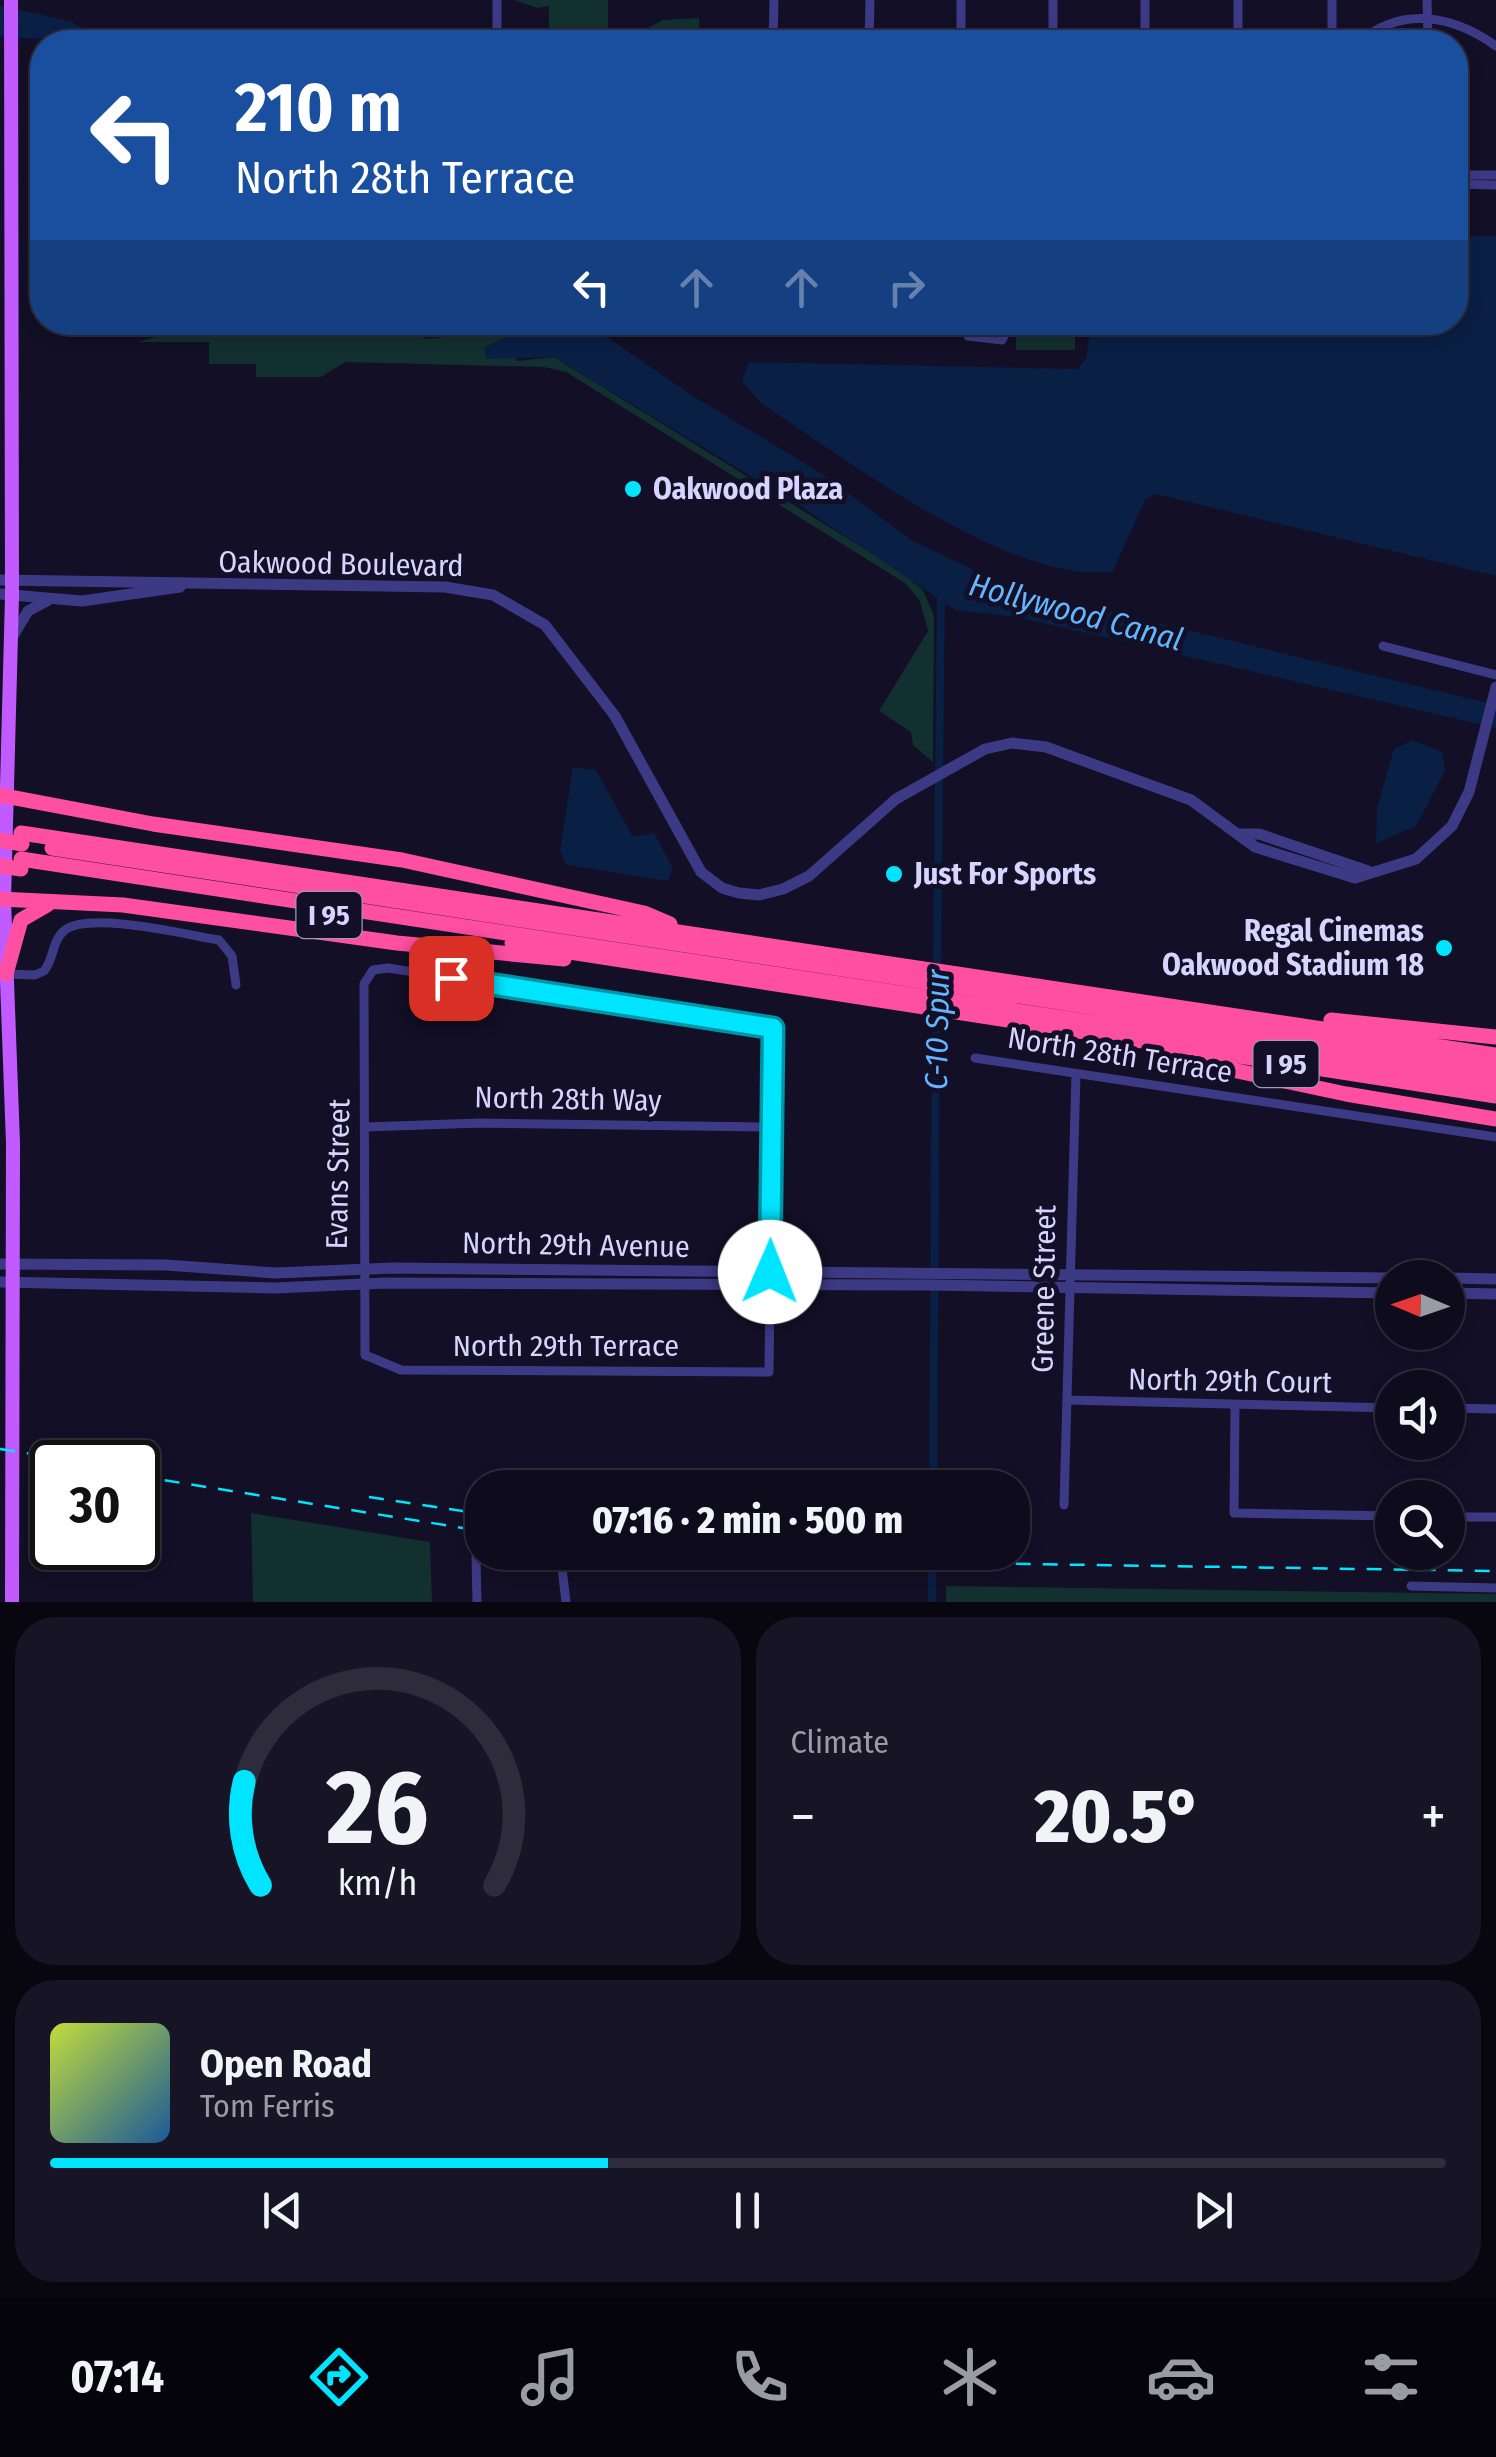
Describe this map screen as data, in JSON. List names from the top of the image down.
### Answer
{
  "streets": {
    "highway": ["I 95"],
    "street": [
      "Oakwood Boulevard",
      "North 28th Terrace",
      "North 28th Way",
      "Evans Street",
      "North 29th Avenue",
      "Greene Street",
      "North 29th Terrace",
      "North 29th Court"
    ]
  },
  "crossings": [
    ["North 28th Terrace", "Greene Street"],
    ["North 28th Way", "Evans Street"],
    ["Evans Street", "North 29th Avenue"],
    ["Evans Street", "North 29th Terrace"],
    ["North 29th Avenue", "Greene Street"],
    ["North 29th Avenue", "North 29th Terrace"],
    ["Greene Street", "North 29th Court"]
  ],
  "water": ["Hollywood Canal", "C-10 Spur"],
  "places": ["Oakwood Plaza", "Just For Sports", "Regal Cinemas Oakwood Stadium 18"],
  "north": "left",
  "page": {
    "turn": ["210 m", "North 28th Terrace"],
    "limit": "30",
    "trip": "07:16 · 2 min · 500 m",
    "tile": "Climate",
    "heat": ["−", "20.5°", "+"],
    "song": ["Open Road", "Tom Ferris"],
    "tabs": "07:14",
    "gauge": ["26", "km/h"]
  }
}
